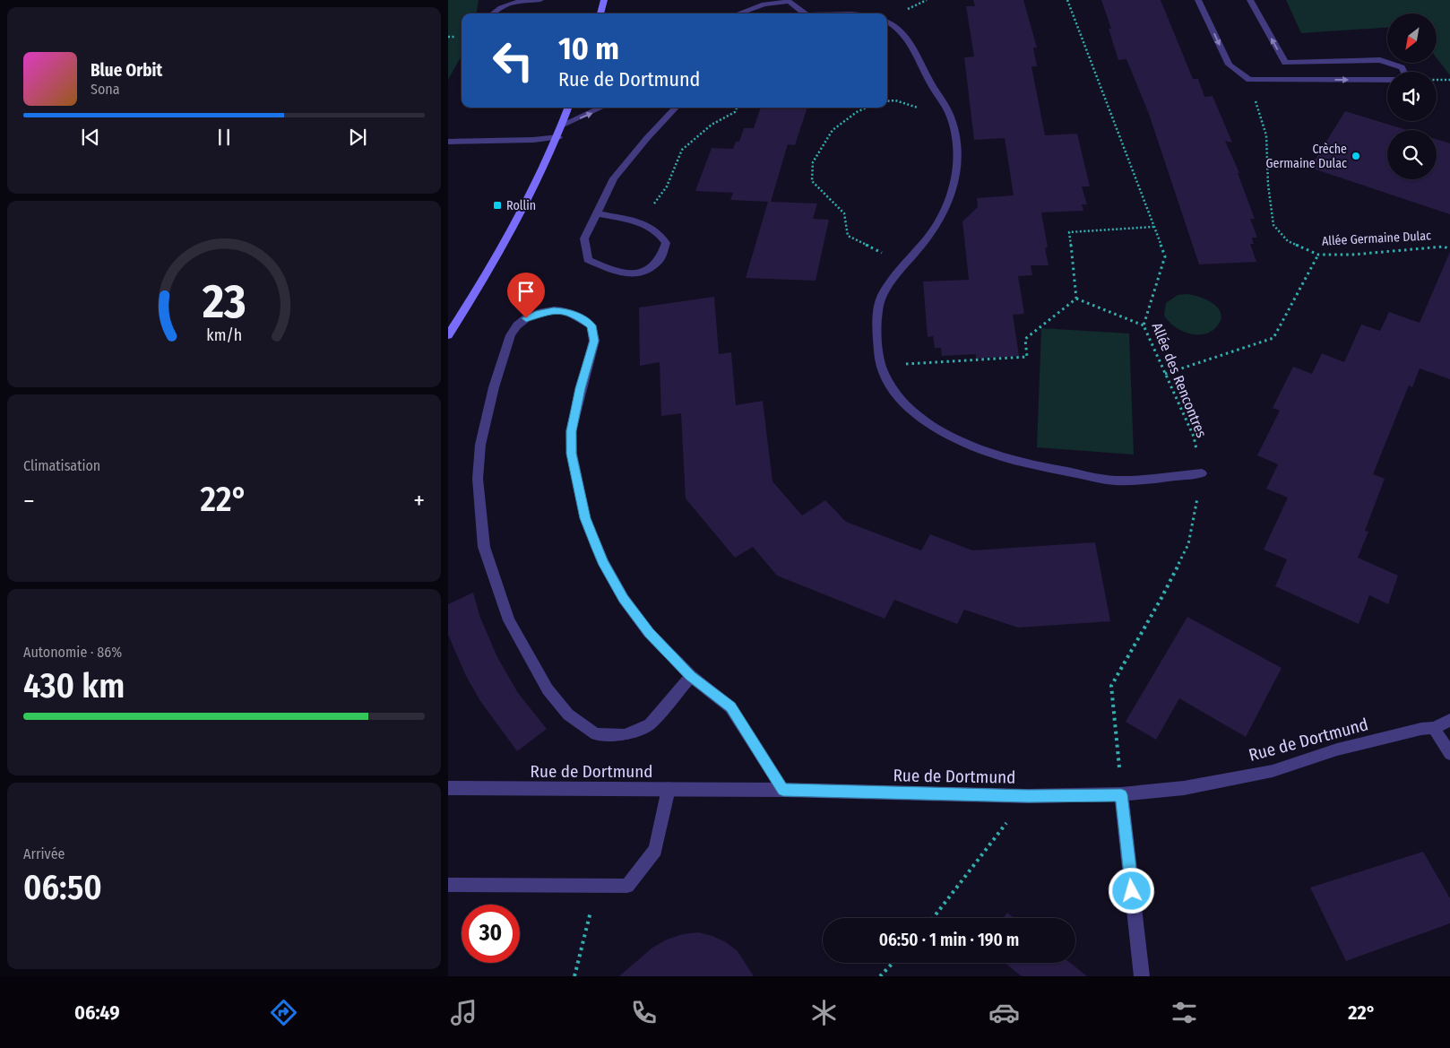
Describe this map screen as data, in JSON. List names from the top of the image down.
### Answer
{
  "streets": {
    "street": ["Rue de Dortmund"],
    "path": ["Allée Germaine Dulac", "Allée des Rencontres"]
  },
  "crossings": [
    ["Allée des Rencontres", "Rue de Dortmund"]
  ],
  "places": {
    "other": ["Crèche Germaine Dulac"],
    "transit": ["Rollin"]
  },
  "north": "bottom left",
  "page": {
    "turn": ["10 m", "Rue de Dortmund"],
    "song": ["Blue Orbit", "Sona"],
    "tile": [
      "Climatisation",
      ["Autonomie · 86%", "430 km"],
      ["Arrivée", "06:50"]
    ],
    "heat": ["−", "22°", "+"],
    "limit": "30",
    "trip": "06:50 · 1 min · 190 m",
    "tabs": ["06:49", "22°"],
    "gauge": ["23", "km/h"]
  }
}
